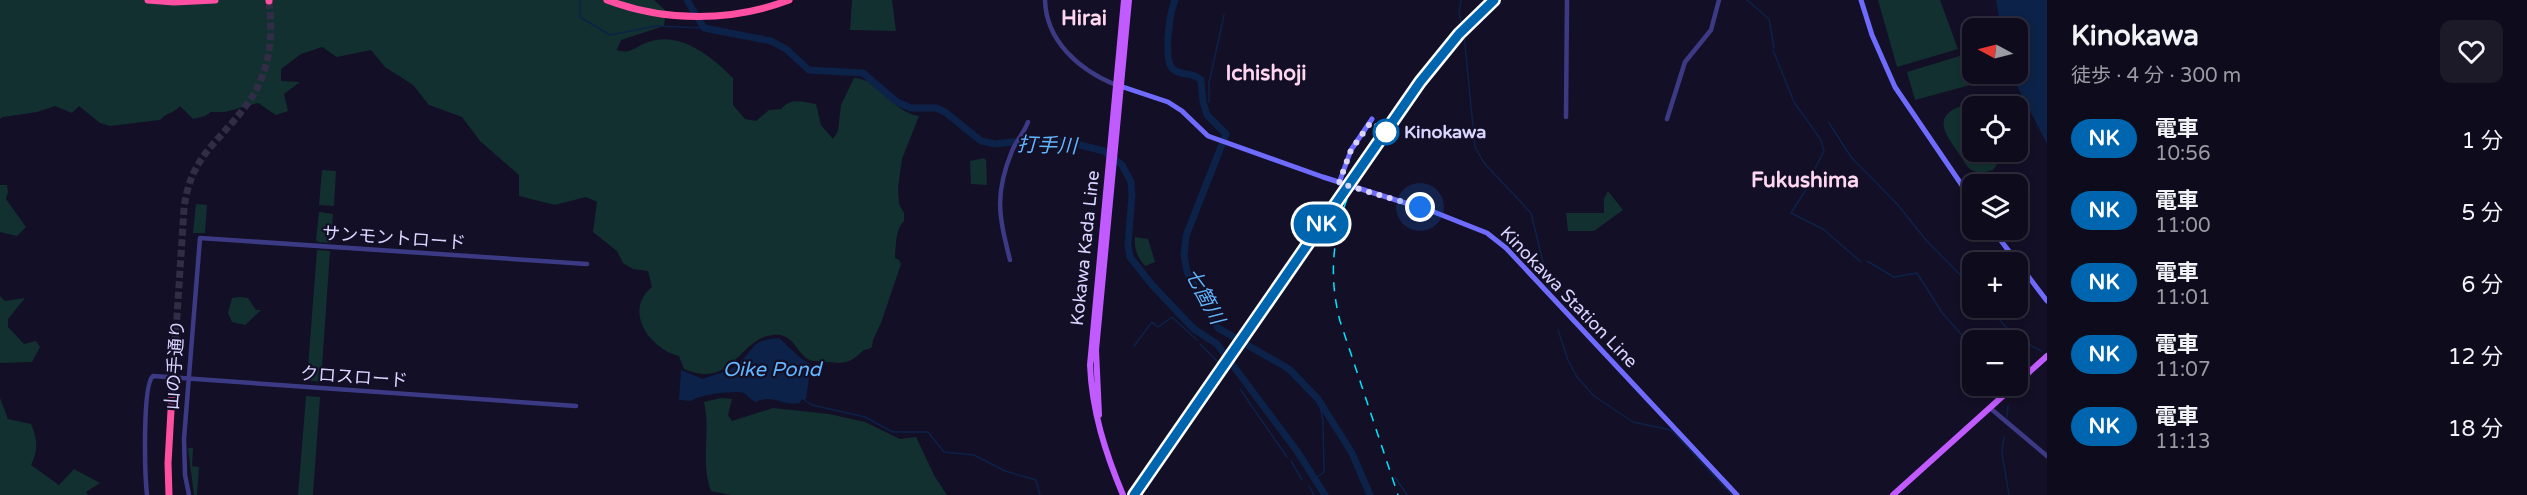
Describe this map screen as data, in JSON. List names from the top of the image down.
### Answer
{
  "streets": {
    "main road": ["Kokawa Kada Line", "Kinokawa Station Line"],
    "street": ["サンモントロード", "山の手通り", "クロスロード"]
  },
  "crossings": [
    ["サンモントロード", "山の手通り"],
    ["Kokawa Kada Line", "Kinokawa Station Line"],
    ["山の手通り", "クロスロード"]
  ],
  "districts": ["Hirai", "Ichishoji", "Fukushima"],
  "water": ["打手川", "七箇川", "Oike Pond"],
  "places": ["Kinokawa"],
  "north": "left",
  "page": {
    "on_map": "NK",
    "heading": ["Kinokawa", "徒歩 · 4 分 · 300 m"],
    "map_buttons": ["+", "−"],
    "list": [
      {
        "mark": "NK",
        "name": "電車",
        "note": "10:56",
        "value": "1 分"
      },
      {
        "mark": "NK",
        "name": "電車",
        "note": "11:00",
        "value": "5 分"
      },
      {
        "mark": "NK",
        "name": "電車",
        "note": "11:01",
        "value": "6 分"
      },
      {
        "mark": "NK",
        "name": "電車",
        "note": "11:07",
        "value": "12 分"
      },
      {
        "mark": "NK",
        "name": "電車",
        "note": "11:13",
        "value": "18 分"
      }
    ]
  }
}
